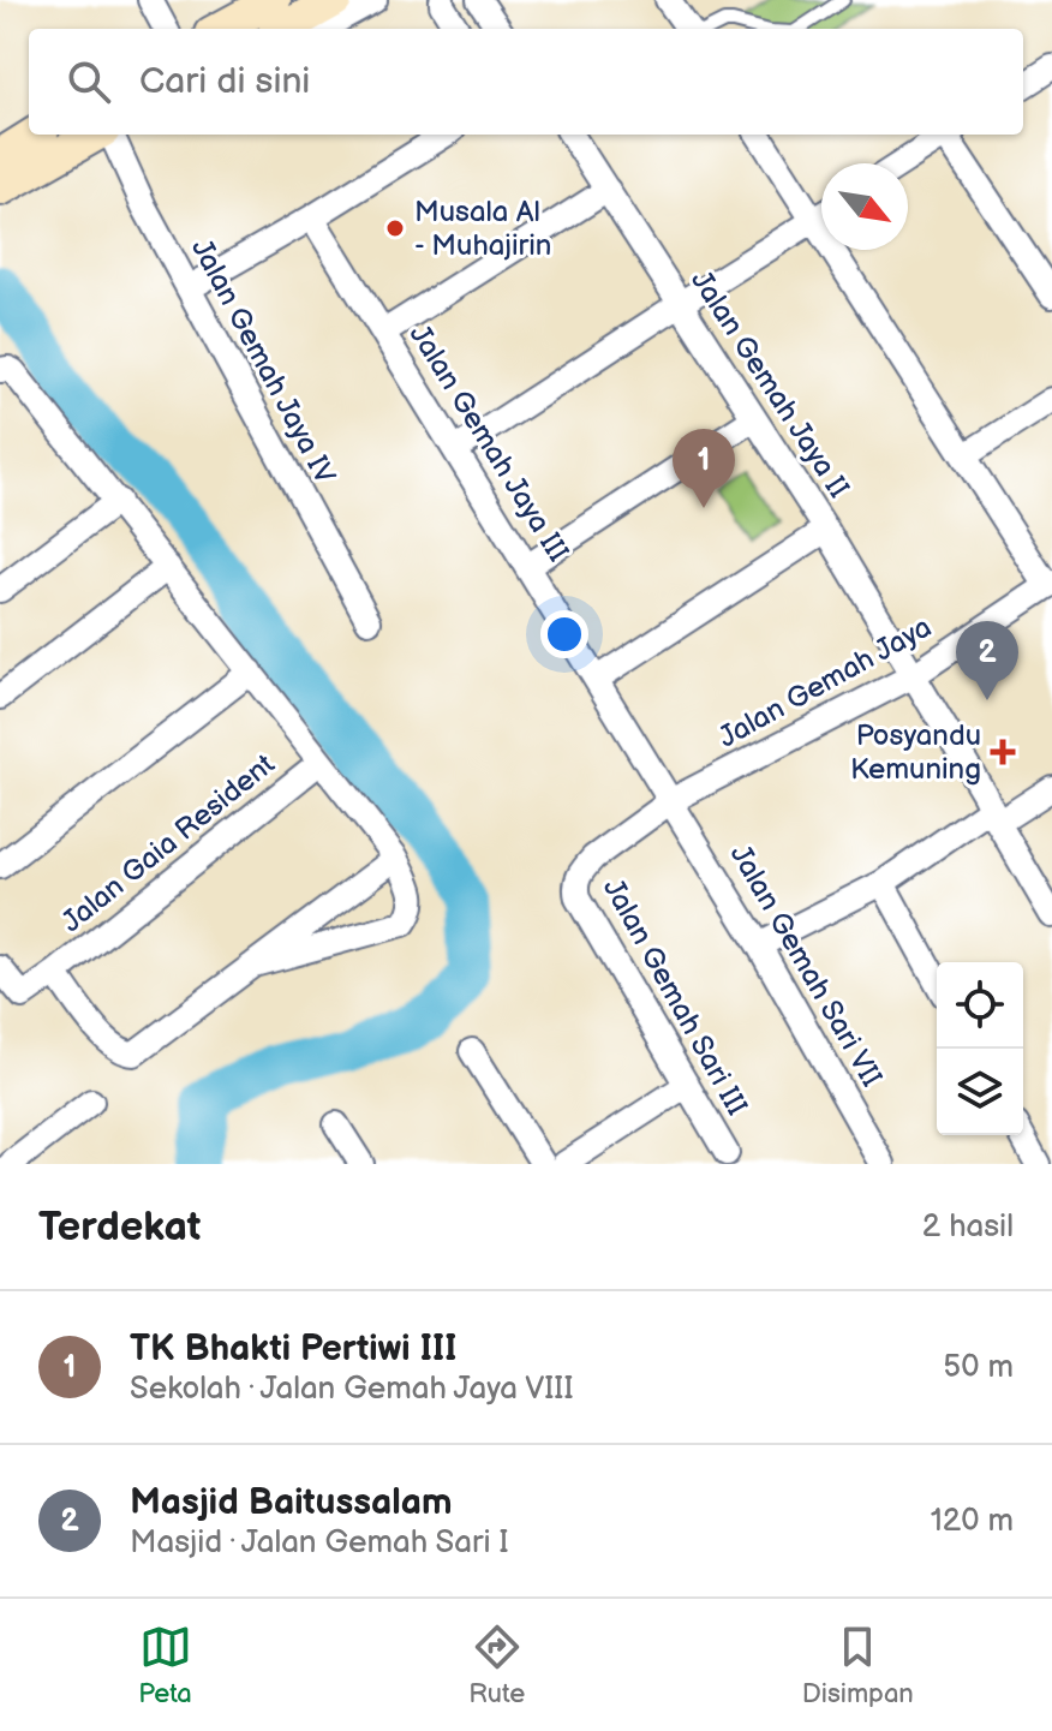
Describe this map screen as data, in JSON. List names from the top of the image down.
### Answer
{
  "streets": {
    "street": [
      "Jalan Gemah Jaya IV",
      "Jalan Gemah Jaya II",
      "Jalan Gemah Jaya III",
      "Jalan Gemah Jaya",
      "Jalan Gaia Resident",
      "Jalan Gemah Sari VII",
      "Jalan Gemah Sari III"
    ]
  },
  "crossings": [
    ["Jalan Gemah Jaya II", "Jalan Gemah Jaya"],
    ["Jalan Gemah Jaya III", "Jalan Gemah Jaya"],
    ["Jalan Gemah Jaya III", "Jalan Gemah Sari VII"],
    ["Jalan Gemah Jaya III", "Jalan Gemah Sari III"],
    ["Jalan Gemah Jaya", "Jalan Gemah Sari VII"],
    ["Jalan Gemah Jaya", "Jalan Gemah Sari III"],
    ["Jalan Gemah Sari VII", "Jalan Gemah Sari III"]
  ],
  "places": {
    "other": ["Musala Al - Muhajirin"],
    "health": ["Posyandu Kemuning"]
  },
  "north": "bottom right",
  "page": {
    "search": "Cari di sini",
    "pins": ["1", "2"],
    "heading": ["Terdekat", "2 hasil"],
    "list": [
      {
        "mark": "1",
        "name": "TK Bhakti Pertiwi III",
        "note": "Sekolah · Jalan Gemah Jaya VIII",
        "value": "50 m"
      },
      {
        "mark": "2",
        "name": "Masjid Baitussalam",
        "note": "Masjid · Jalan Gemah Sari I",
        "value": "120 m"
      }
    ],
    "nav": ["Peta", "Rute", "Disimpan"]
  }
}
